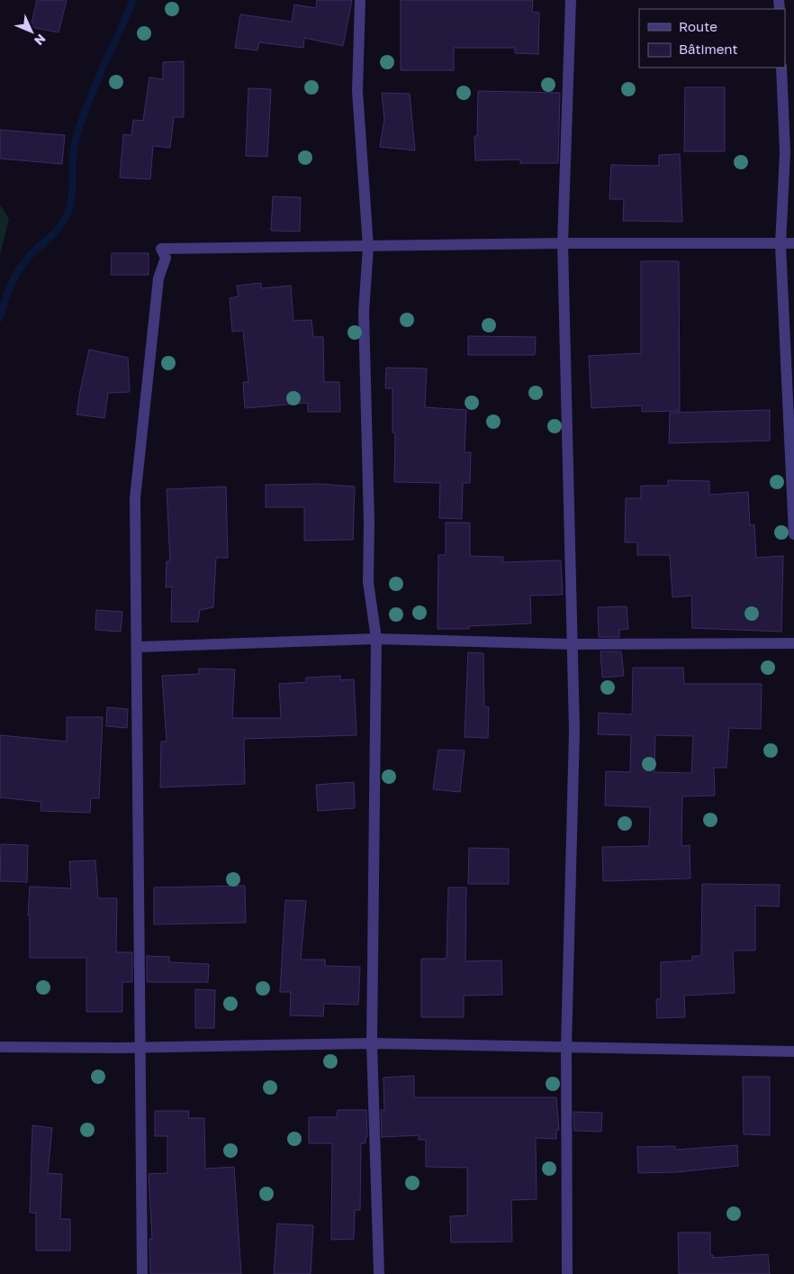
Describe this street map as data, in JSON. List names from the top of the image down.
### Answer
{
  "legend": ["Route", "Bâtiment"],
  "north": "bottom right"
}
